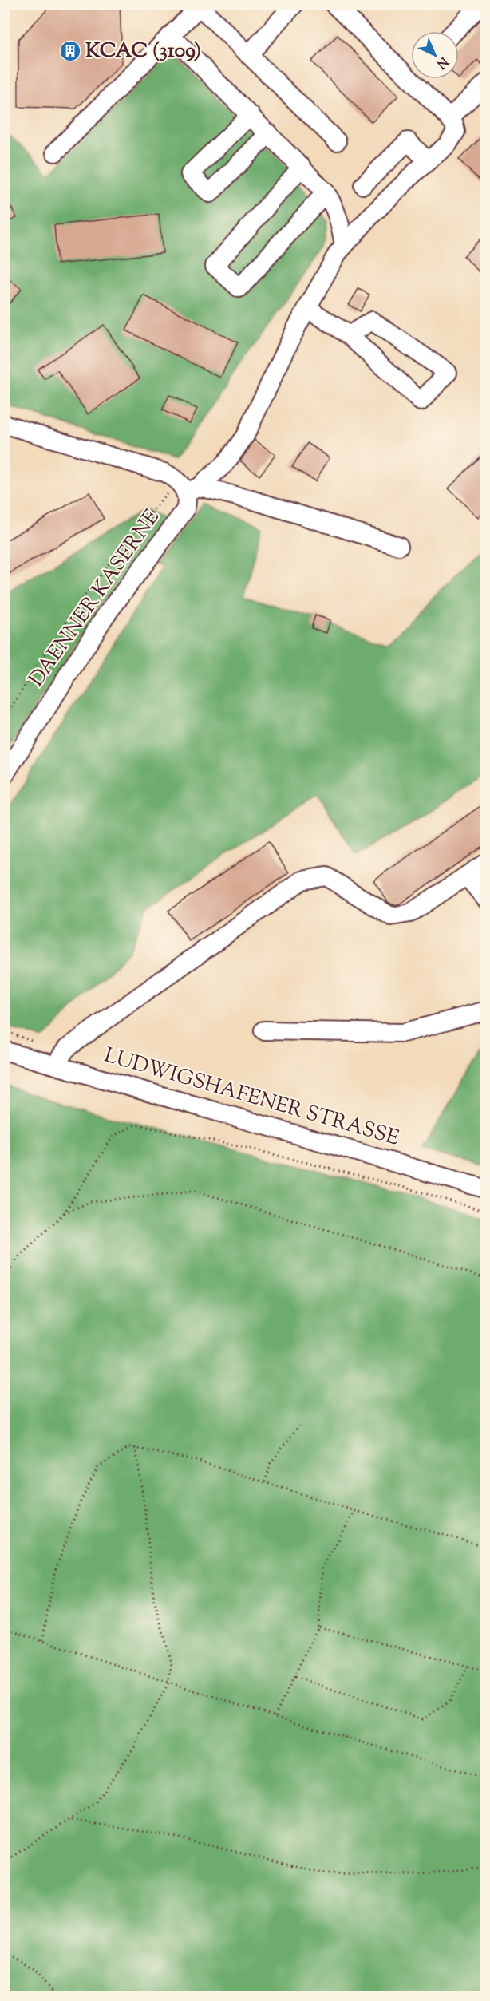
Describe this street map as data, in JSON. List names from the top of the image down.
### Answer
{
  "streets": {
    "street": ["DAENNER KASERNE", "LUDWIGSHAFENER STRASSE"]
  },
  "places": {
    "building": ["KCAC (3109)"]
  },
  "north": "bottom right"
}
